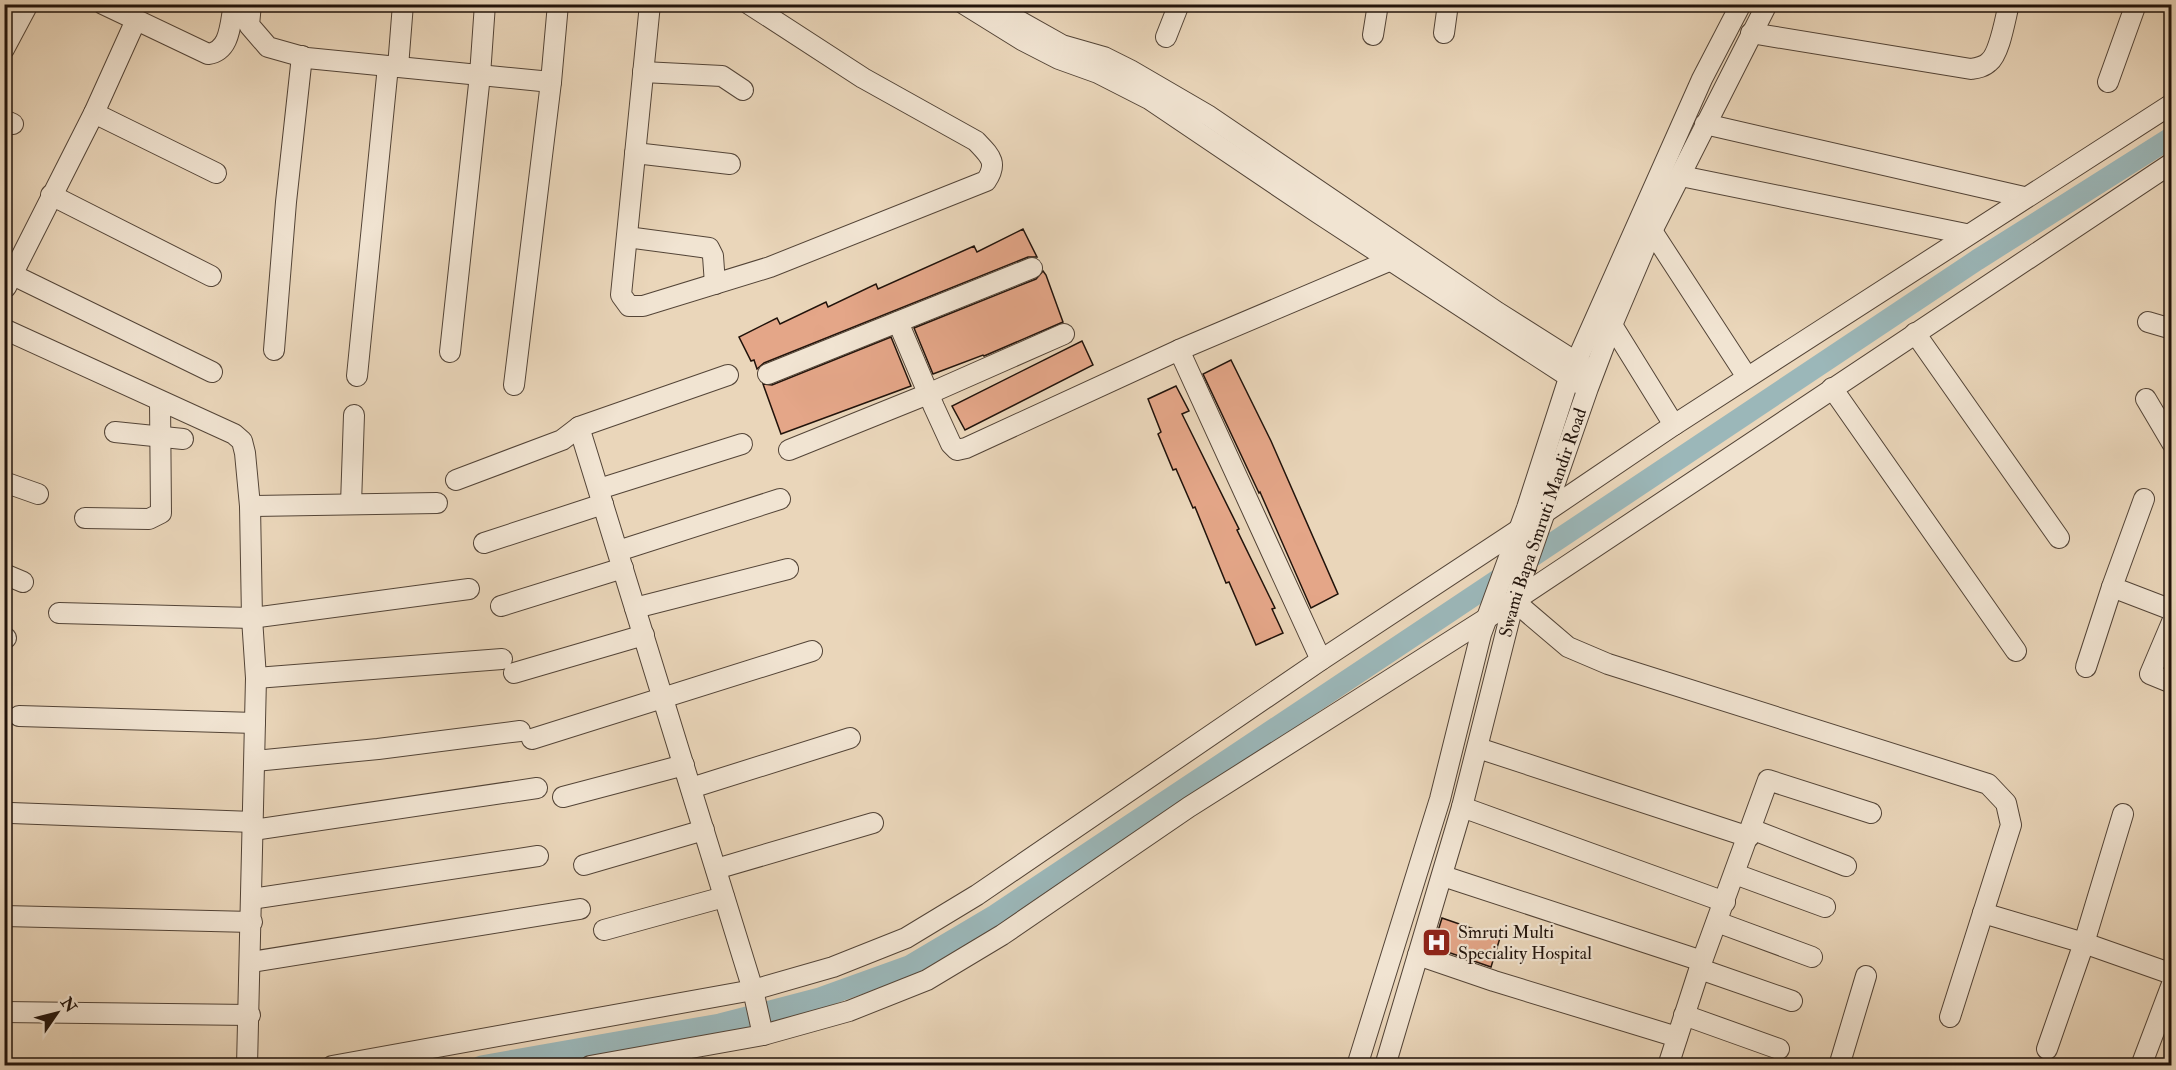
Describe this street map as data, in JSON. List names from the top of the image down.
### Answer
{
  "streets": {
    "street": ["Swami Bapa Smruti Mandir Road"]
  },
  "places": {
    "hospital": ["Smruti Multi Speciality Hospital"]
  },
  "north": "top right"
}
